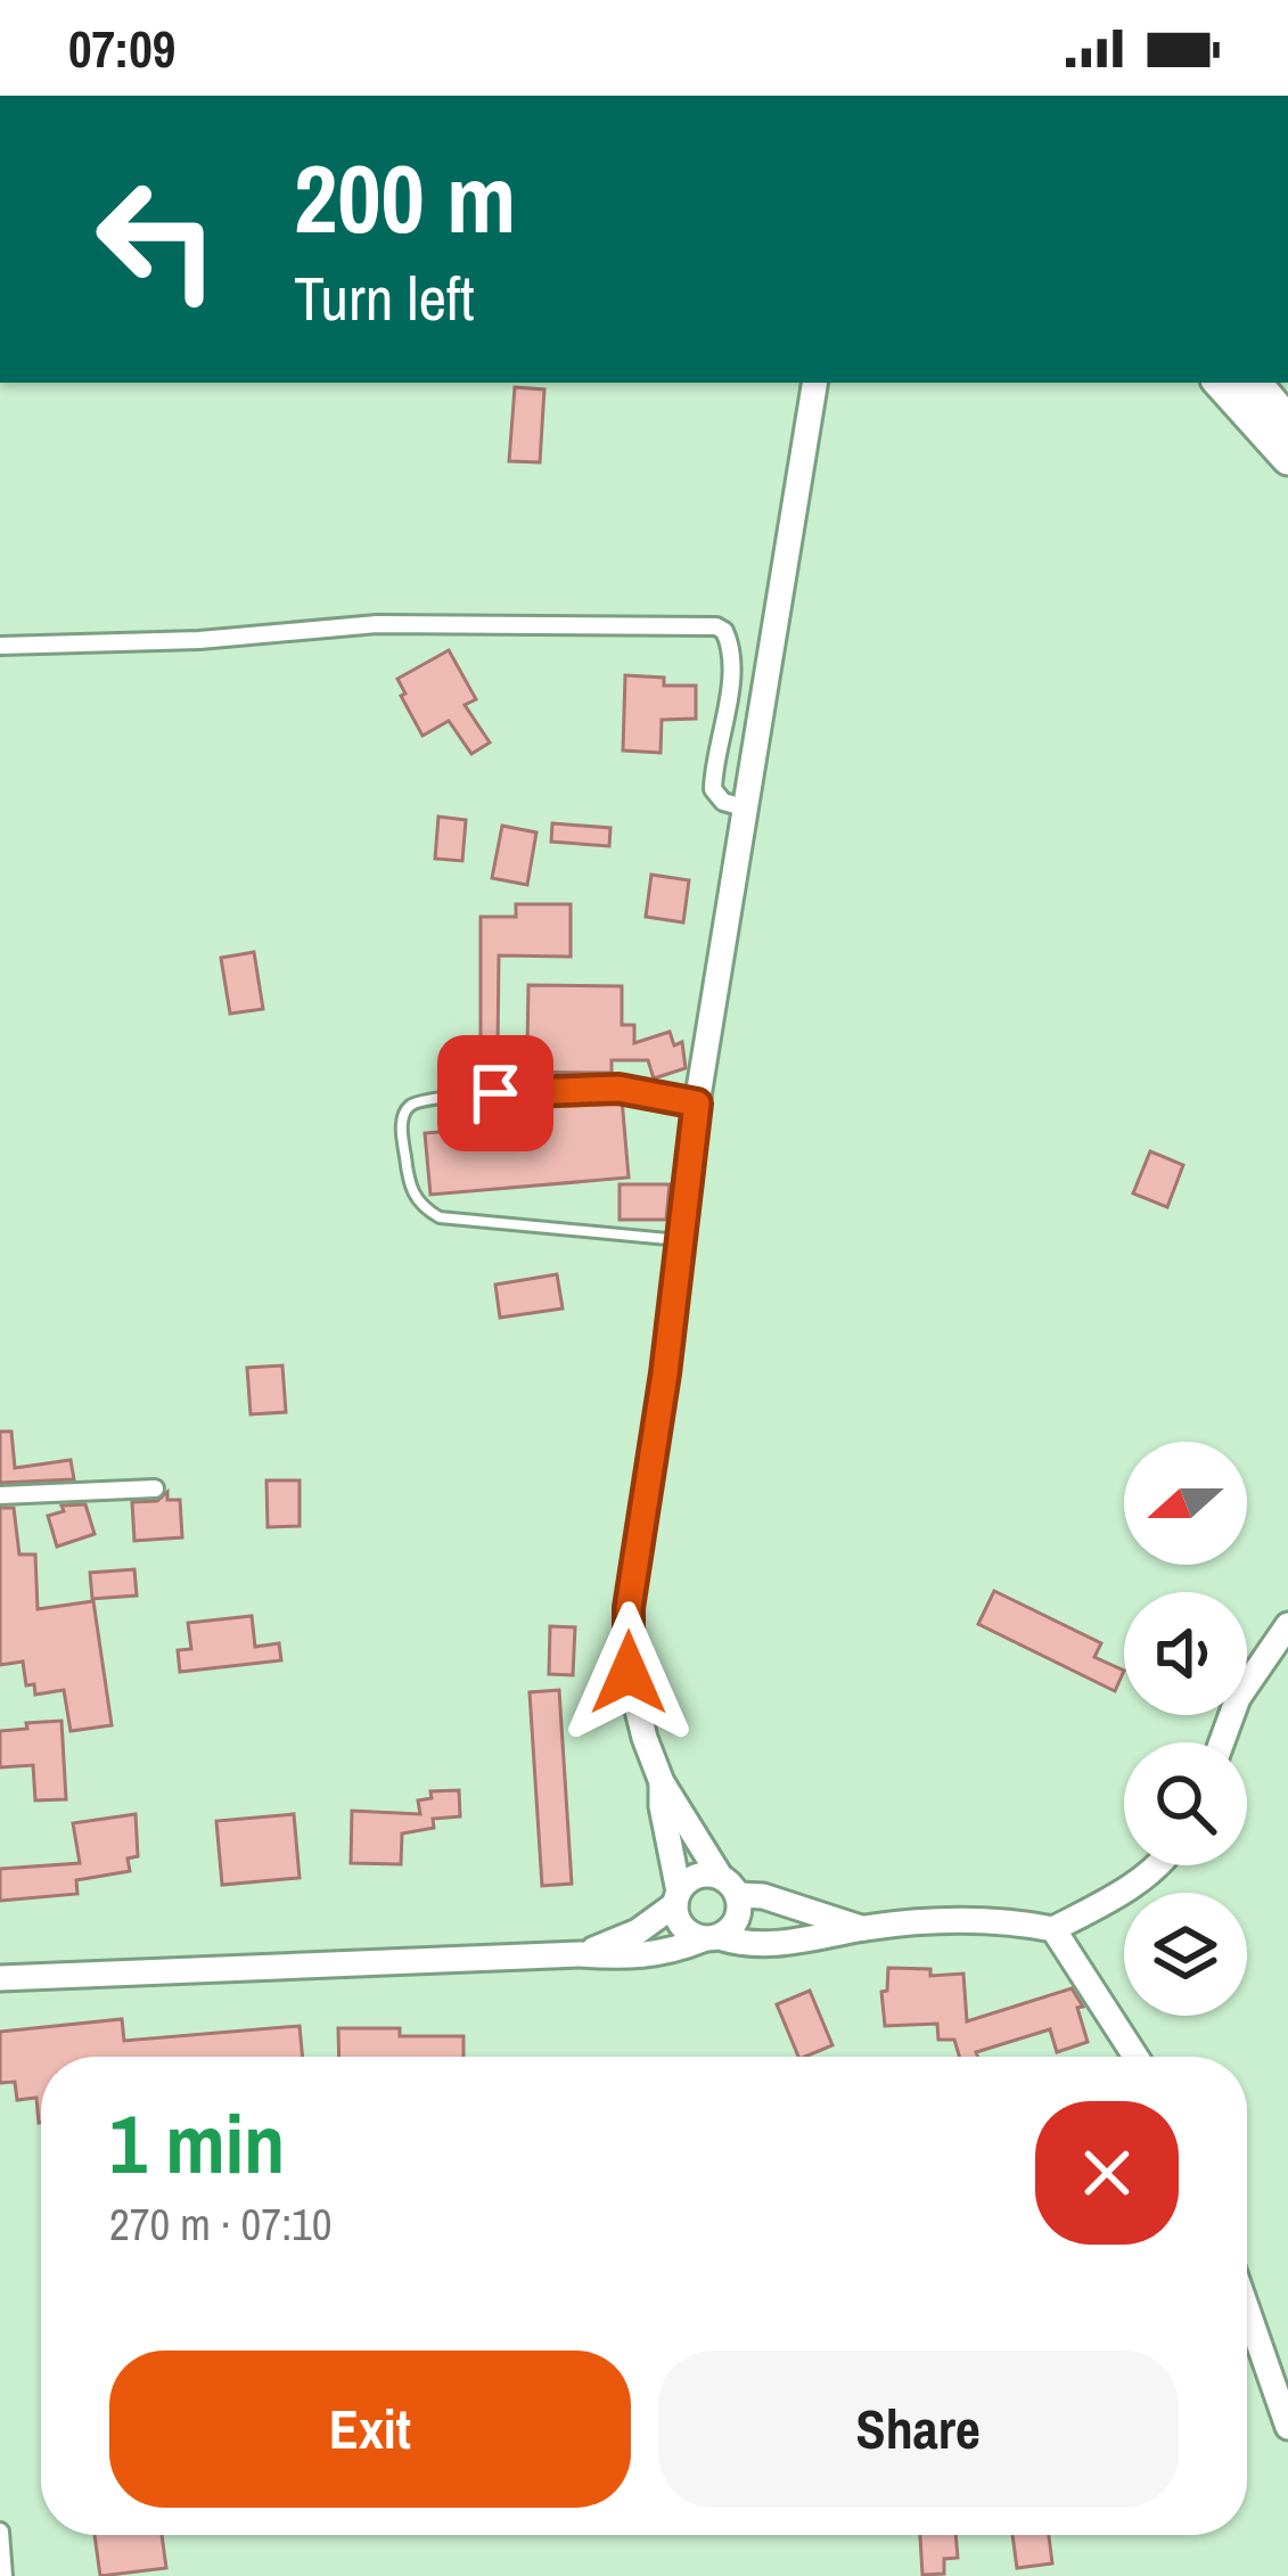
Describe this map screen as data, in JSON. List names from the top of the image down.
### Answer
{
  "north": "left",
  "page": {
    "status": "07:09",
    "turn": ["200 m", "Turn left"],
    "heading": ["1 min", "270 m · 07:10"],
    "buttons": ["Exit", "Share"]
  }
}
